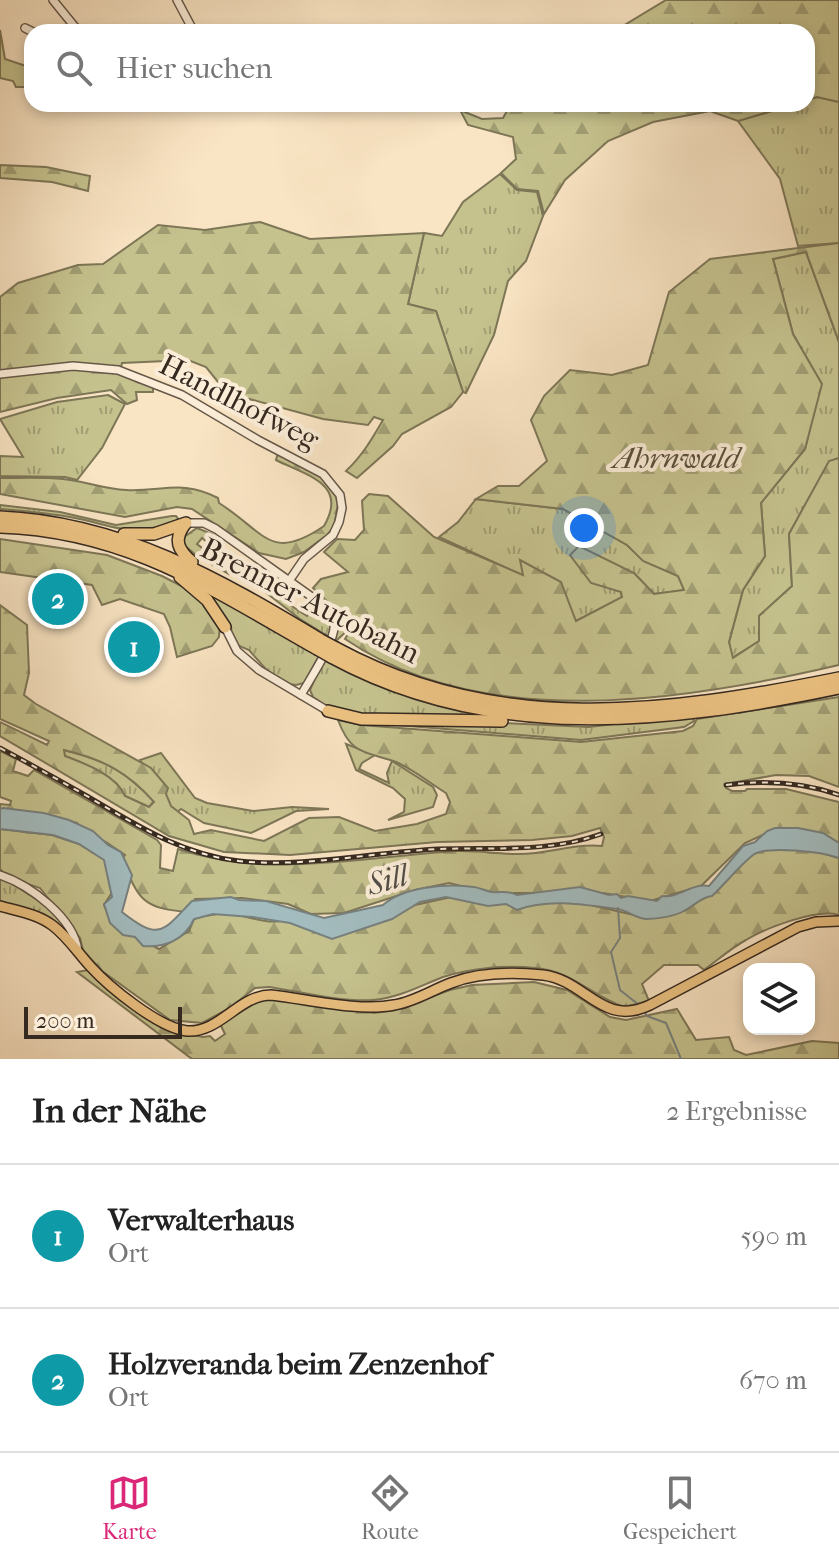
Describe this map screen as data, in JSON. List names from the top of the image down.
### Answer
{
  "streets": {
    "highway": ["Brenner Autobahn"],
    "street": ["Handlhofweg"]
  },
  "water": ["Sill"],
  "parks": ["Ahrnwald"],
  "scale_bar": "200 m",
  "page": {
    "search": "Hier suchen",
    "pins": ["2", "1"],
    "scale": "200 m",
    "heading": ["In der Nähe", "2 Ergebnisse"],
    "list": [
      {
        "mark": "1",
        "name": "Verwalterhaus",
        "note": "Ort",
        "value": "590 m"
      },
      {
        "mark": "2",
        "name": "Holzveranda beim Zenzenhof",
        "note": "Ort",
        "value": "670 m"
      }
    ],
    "nav": ["Karte", "Route", "Gespeichert"]
  }
}
